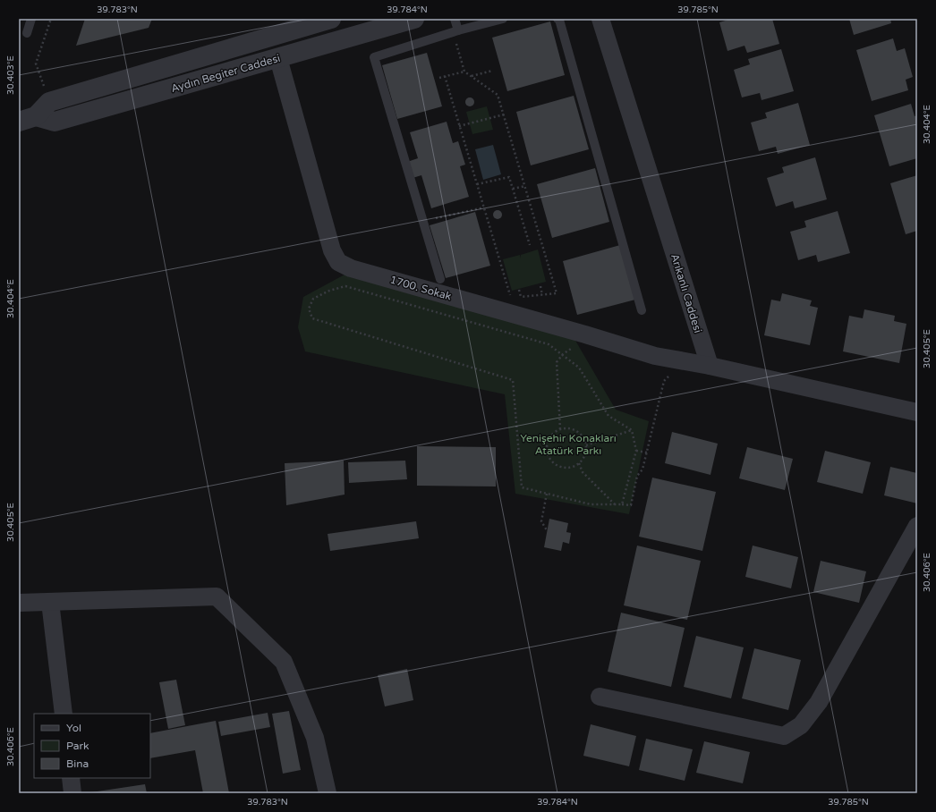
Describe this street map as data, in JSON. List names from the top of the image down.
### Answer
{
  "streets": {
    "street": ["Aydın Begiter Caddesi", "1700. Sokak", "Arıkanlı Caddesi"]
  },
  "crossings": [
    ["Aydın Begiter Caddesi", "1700. Sokak"],
    ["1700. Sokak", "Arıkanlı Caddesi"]
  ],
  "parks": ["Yenişehir Konakları Atatürk Parkı"],
  "legend": ["Yol", "Park", "Bina"],
  "coordinates": [
    "39.783°N",
    "39.784°N",
    "39.785°N",
    "30.403°E",
    "30.404°E",
    "30.405°E",
    "30.406°E"
  ]
}
